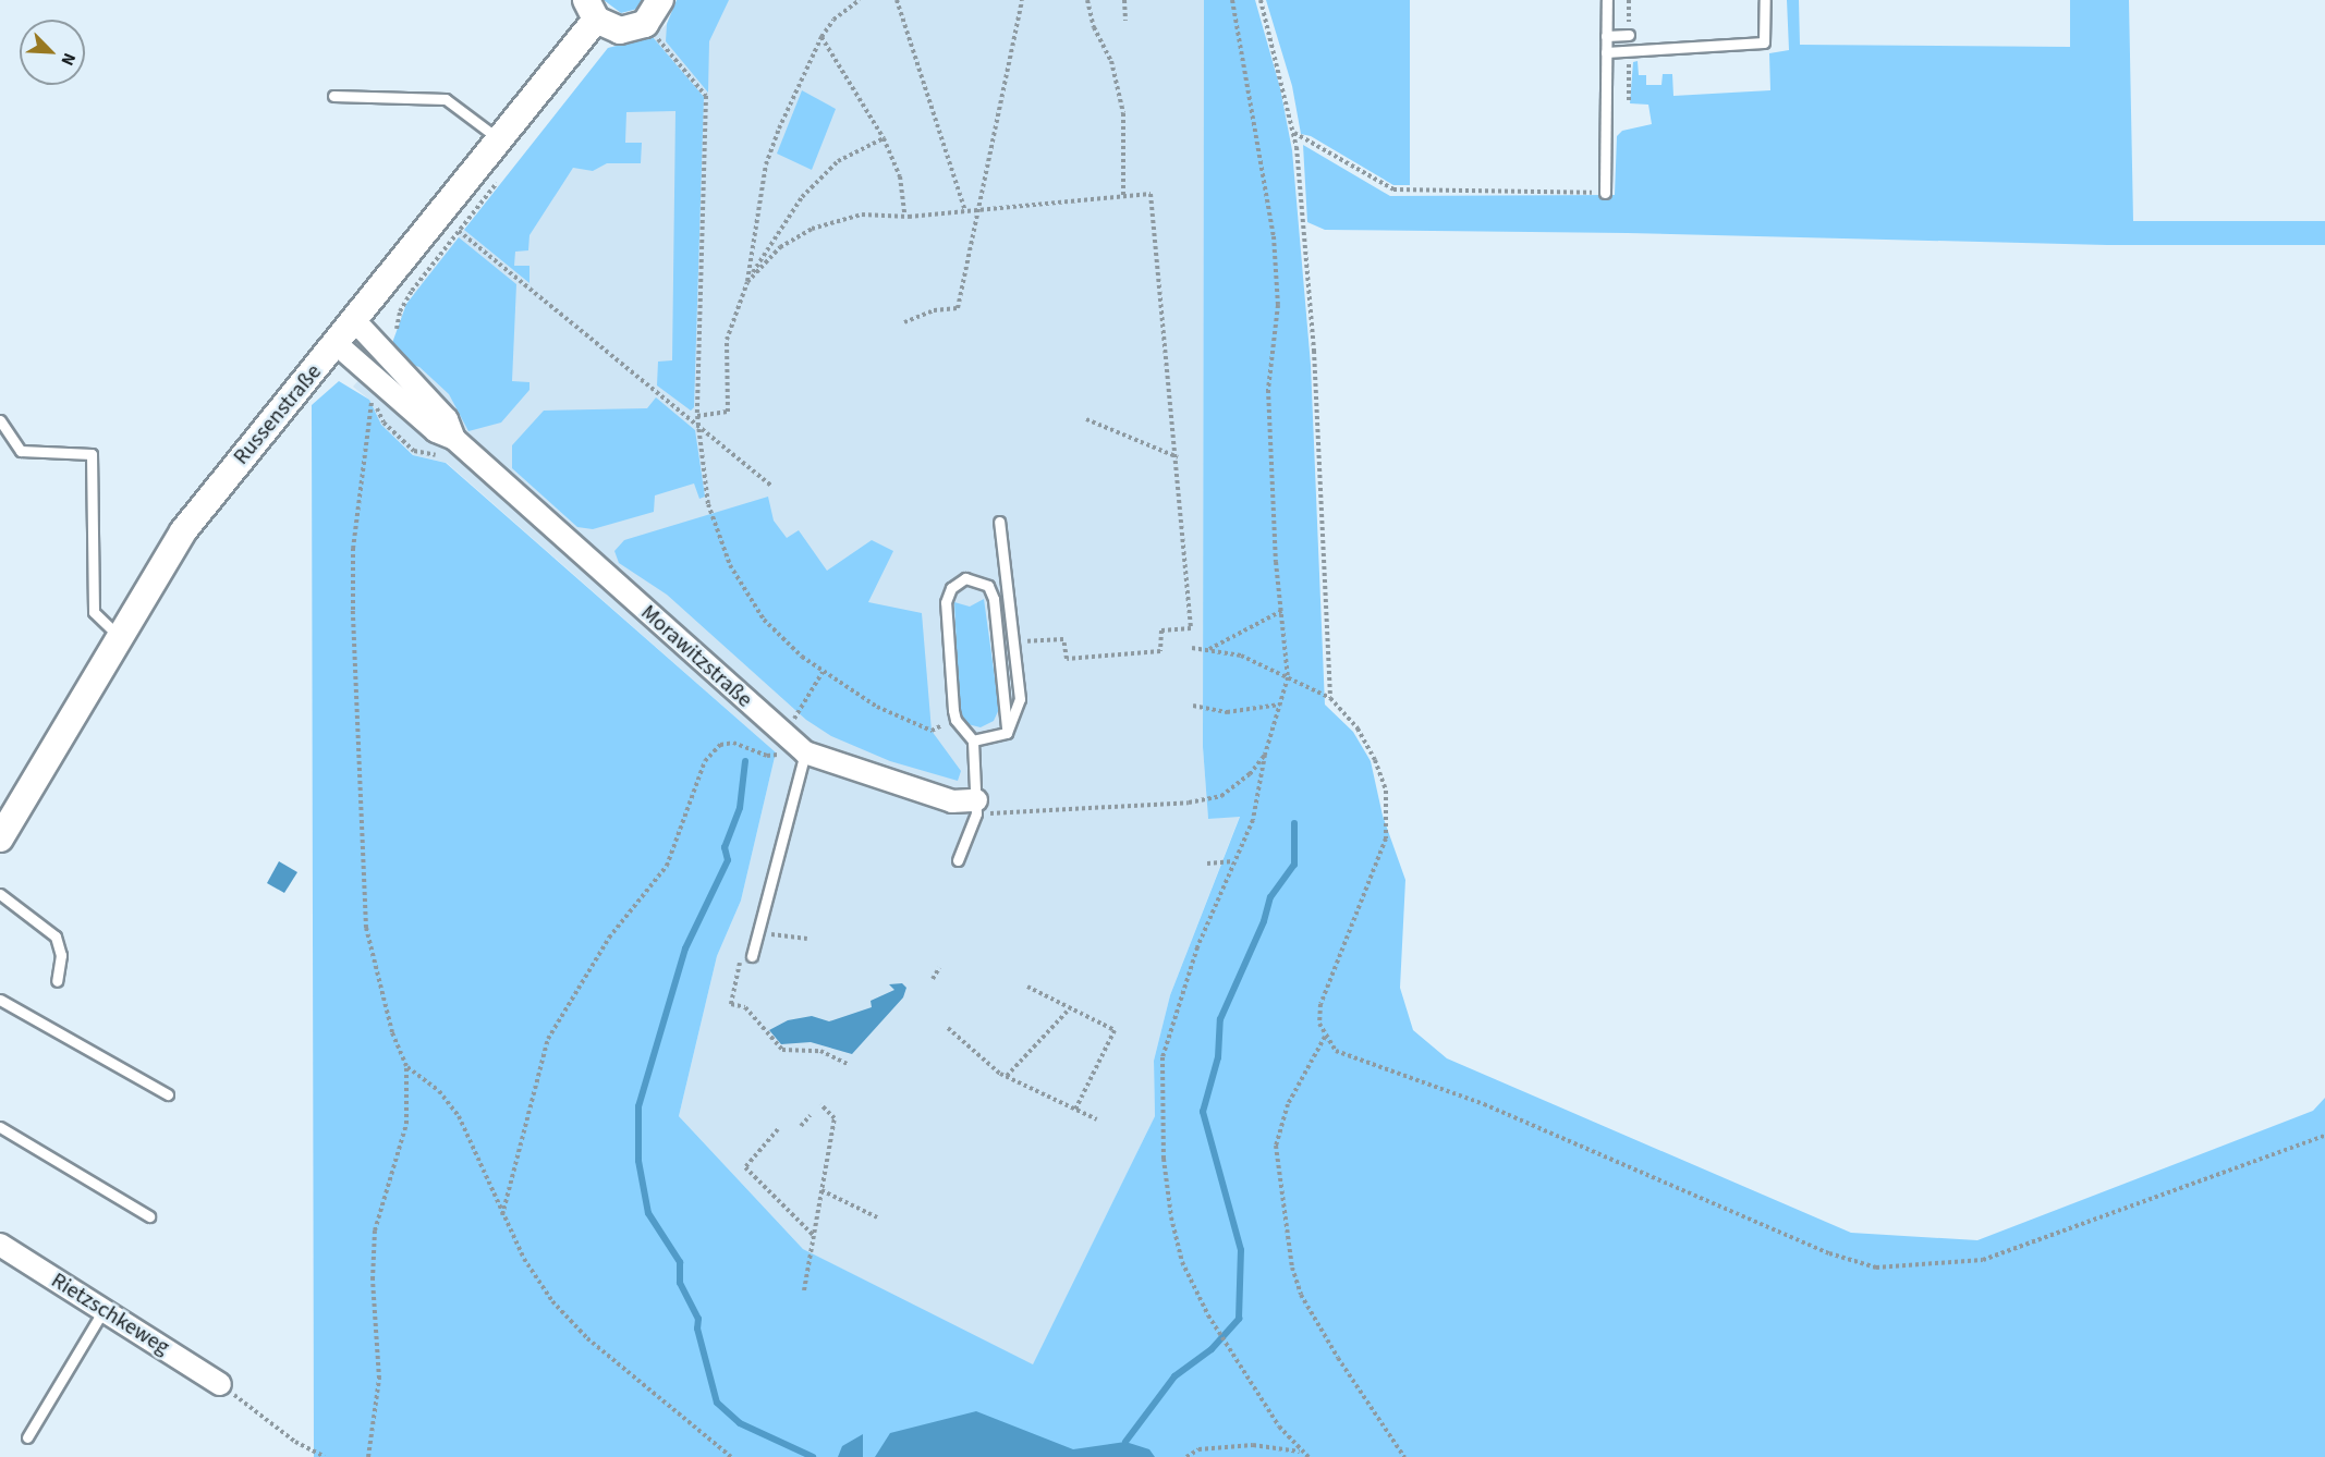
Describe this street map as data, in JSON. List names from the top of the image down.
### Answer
{
  "streets": {
    "street": ["Russenstraße", "Morawitzstraße", "Rietzschkeweg"]
  },
  "crossings": [
    ["Russenstraße", "Morawitzstraße"]
  ],
  "north": "bottom right"
}
